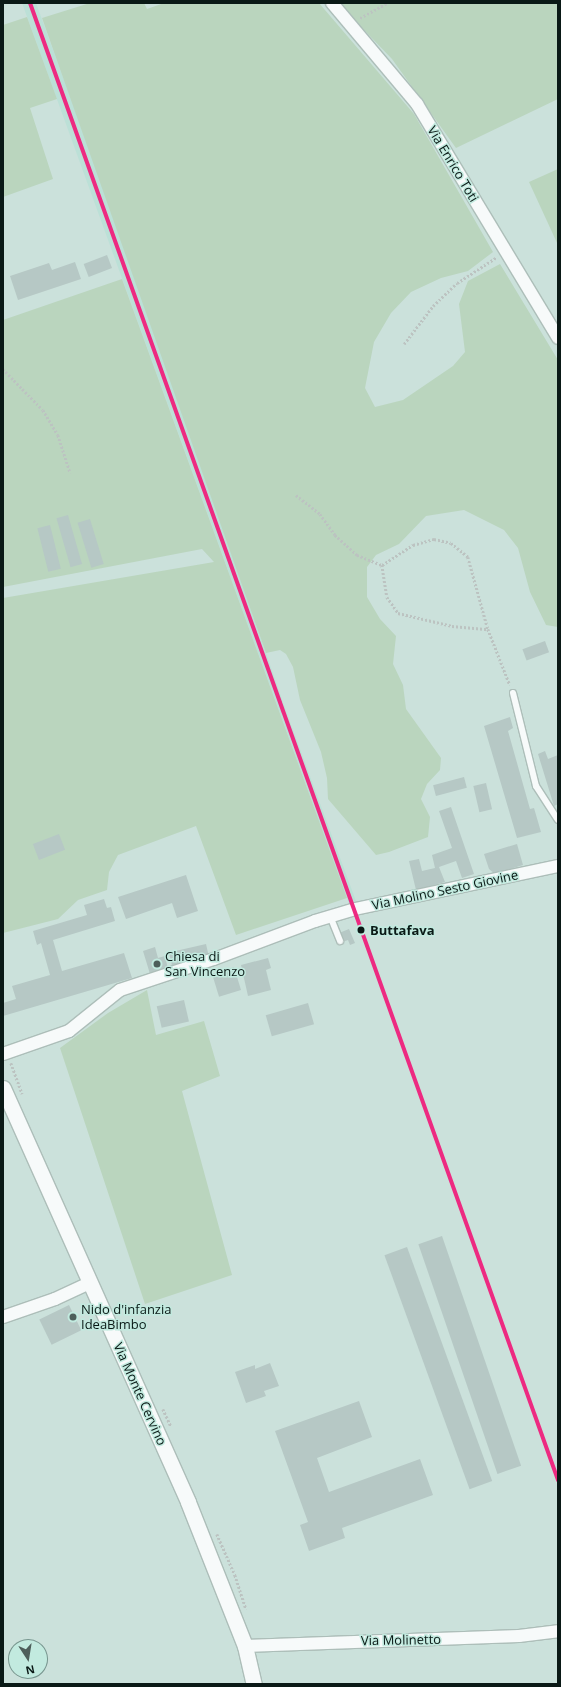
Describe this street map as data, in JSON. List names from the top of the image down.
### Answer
{
  "streets": {
    "street": [
      "Via Enrico Toti",
      "Via Molino Sesto Giovine",
      "Via Monte Cervino",
      "Via Molinetto"
    ]
  },
  "crossings": [
    ["Via Monte Cervino", "Via Molinetto"]
  ],
  "places": ["Buttafava", "Chiesa di San Vincenzo", "Nido d'infanzia IdeaBimbo"],
  "north": "bottom"
}
